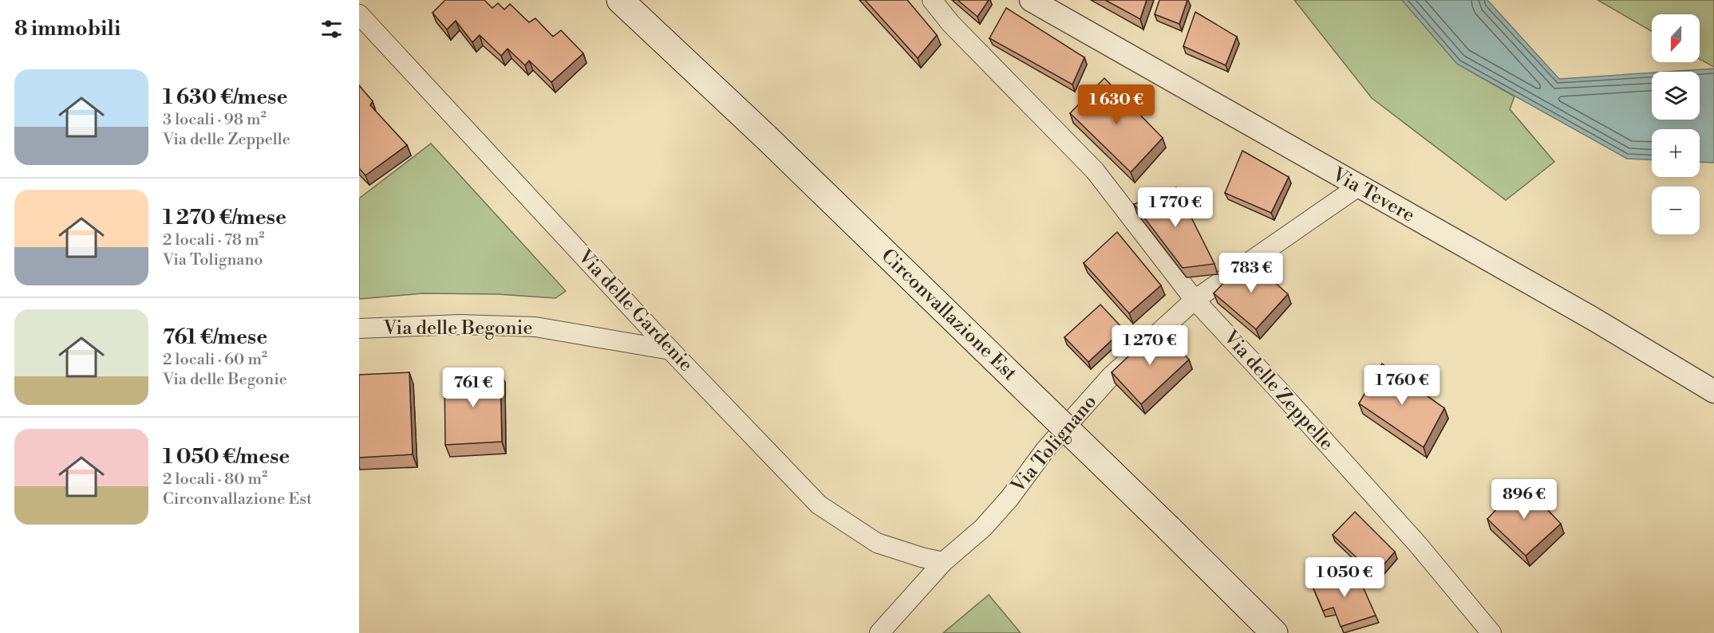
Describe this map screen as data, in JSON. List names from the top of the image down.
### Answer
{
  "streets": {
    "main road": ["Circonvallazione Est"],
    "street": [
      "Via Tevere",
      "Via delle Gardenie",
      "Via delle Begonie",
      "Via delle Zeppelle",
      "Via Tolignano"
    ]
  },
  "crossings": [
    ["Via Tevere", "Via Tolignano"],
    ["Via delle Gardenie", "Via delle Begonie"],
    ["Via delle Gardenie", "Via Tolignano"],
    ["Via delle Zeppelle", "Via Tolignano"]
  ],
  "north": "bottom",
  "page": {
    "heading": "8 immobili",
    "map_buttons": ["+", "−"],
    "list": [
      {
        "name": "1 630 €/mese",
        "note": "3 locali · 98 m² · Via delle Zeppelle"
      },
      {
        "name": "1 270 €/mese",
        "note": "2 locali · 78 m² · Via Tolignano"
      },
      {
        "name": "761 €/mese",
        "note": "2 locali · 60 m² · Via delle Begonie"
      },
      {
        "name": "1 050 €/mese",
        "note": "2 locali · 80 m² · Circonvallazione Est"
      }
    ],
    "price": [
      "1 630 €",
      "1 770 €",
      "783 €",
      "1 270 €",
      "1 760 €",
      "761 €",
      "896 €",
      "1 050 €"
    ]
  }
}
